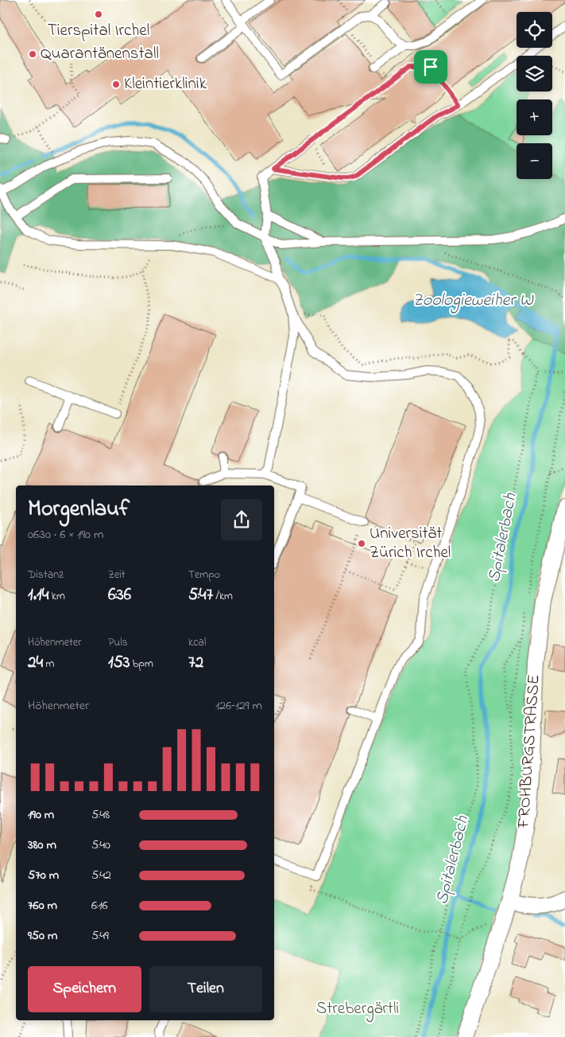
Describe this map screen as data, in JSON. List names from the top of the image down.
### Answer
{
  "streets": {
    "street": ["FROHBURGSTRASSE"]
  },
  "water": ["Zoologieweiher W", "Spitalerbach"],
  "parks": ["Strebergärtli"],
  "places": [
    "Tierspital Irchel",
    "Quarantänenstall",
    "Kleintierklinik",
    "Universität Zürich Irchel"
  ],
  "page": {
    "map_buttons": ["+", "−"],
    "heading": ["Morgenlauf", "06:30 · 6 × 190 m"],
    "stats": [
      ["Distanz", "1.14 km"],
      ["Zeit", "6:36"],
      ["Tempo", "5:47 /km"],
      ["Höhenmeter", "24 m"],
      ["Puls", "153 bpm"],
      ["kcal", "72"]
    ],
    "chart": ["Höhenmeter", "126–129 m"],
    "list": [
      {
        "name": "190 m",
        "note": "5:48"
      },
      {
        "name": "380 m",
        "note": "5:40"
      },
      {
        "name": "570 m",
        "note": "5:42"
      },
      {
        "name": "760 m",
        "note": "6:16"
      },
      {
        "name": "950 m",
        "note": "5:49"
      }
    ],
    "buttons": ["Speichern", "Teilen"]
  }
}
